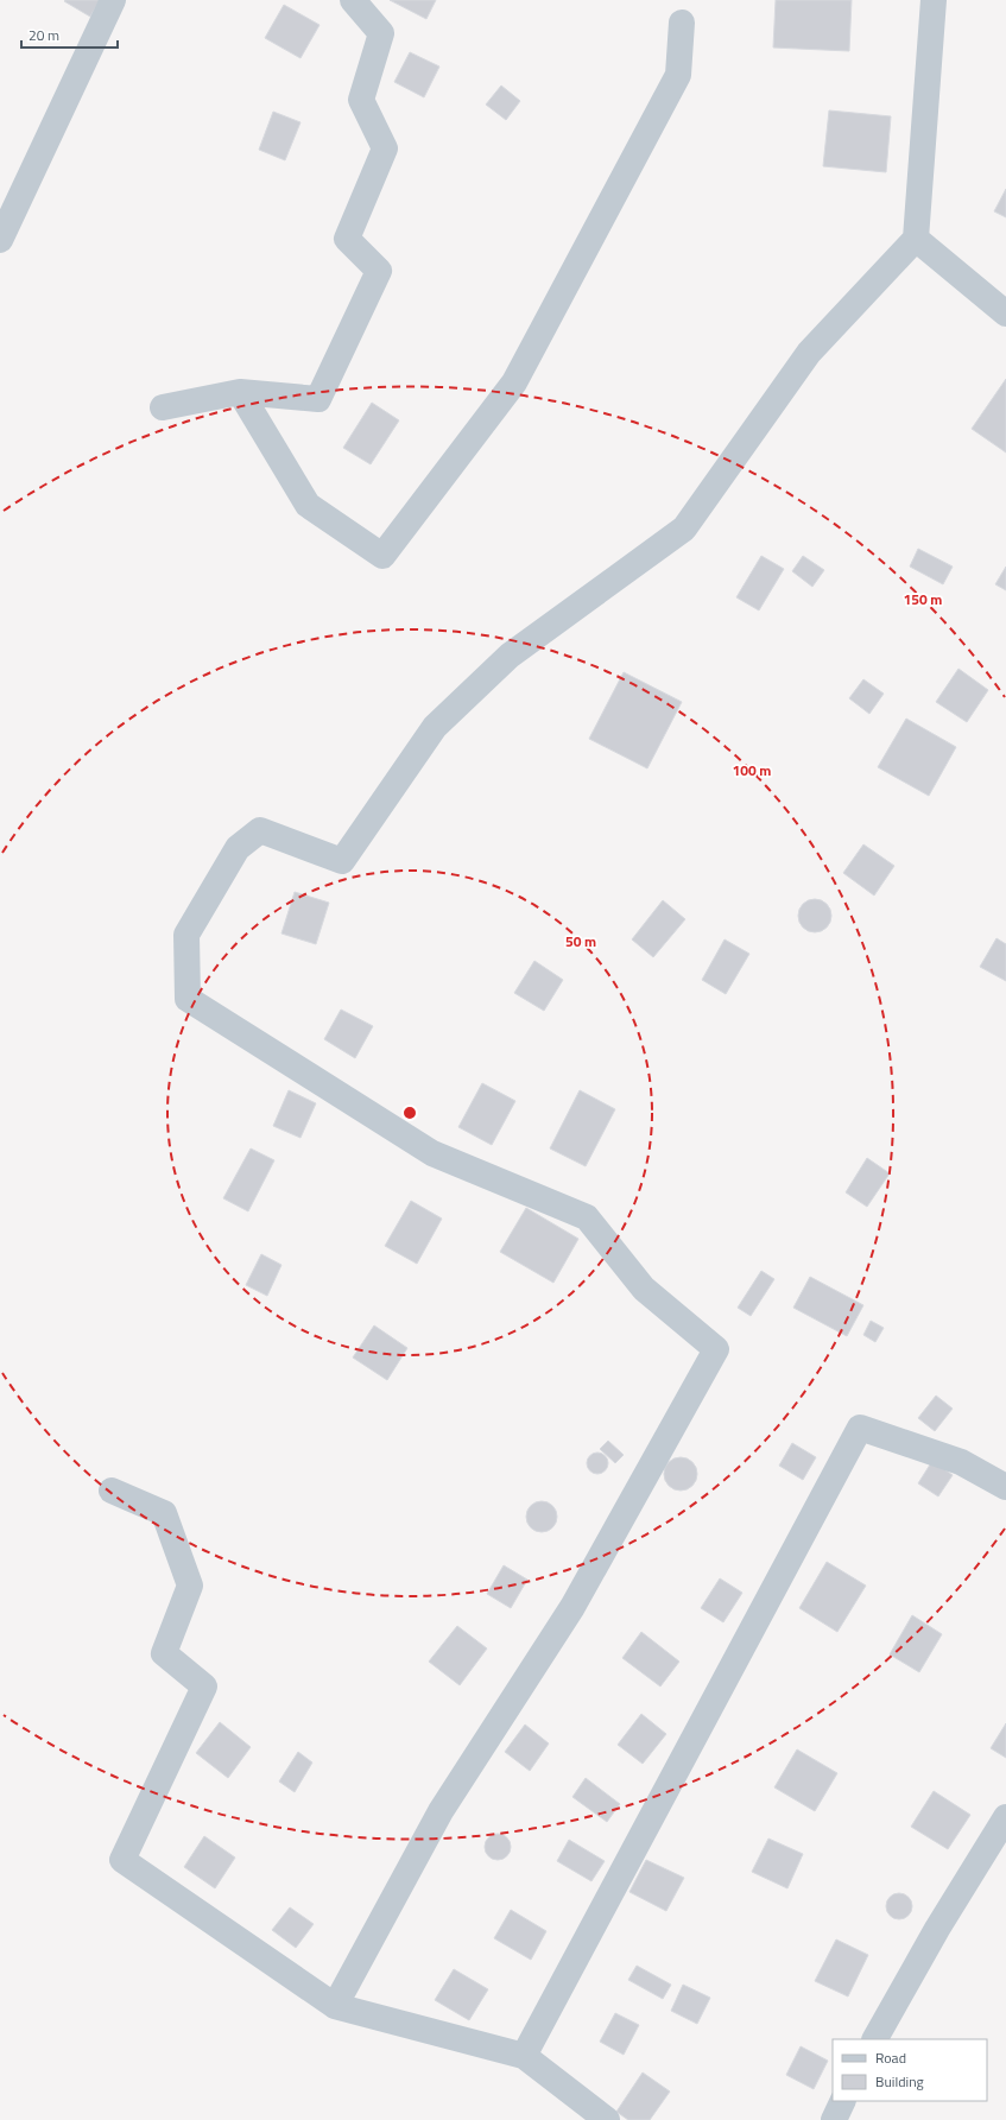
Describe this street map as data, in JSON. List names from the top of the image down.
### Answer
{
  "legend": ["Road", "Building"],
  "scale_bar": "20 m",
  "rings": ["150 m", "100 m", "50 m"]
}
